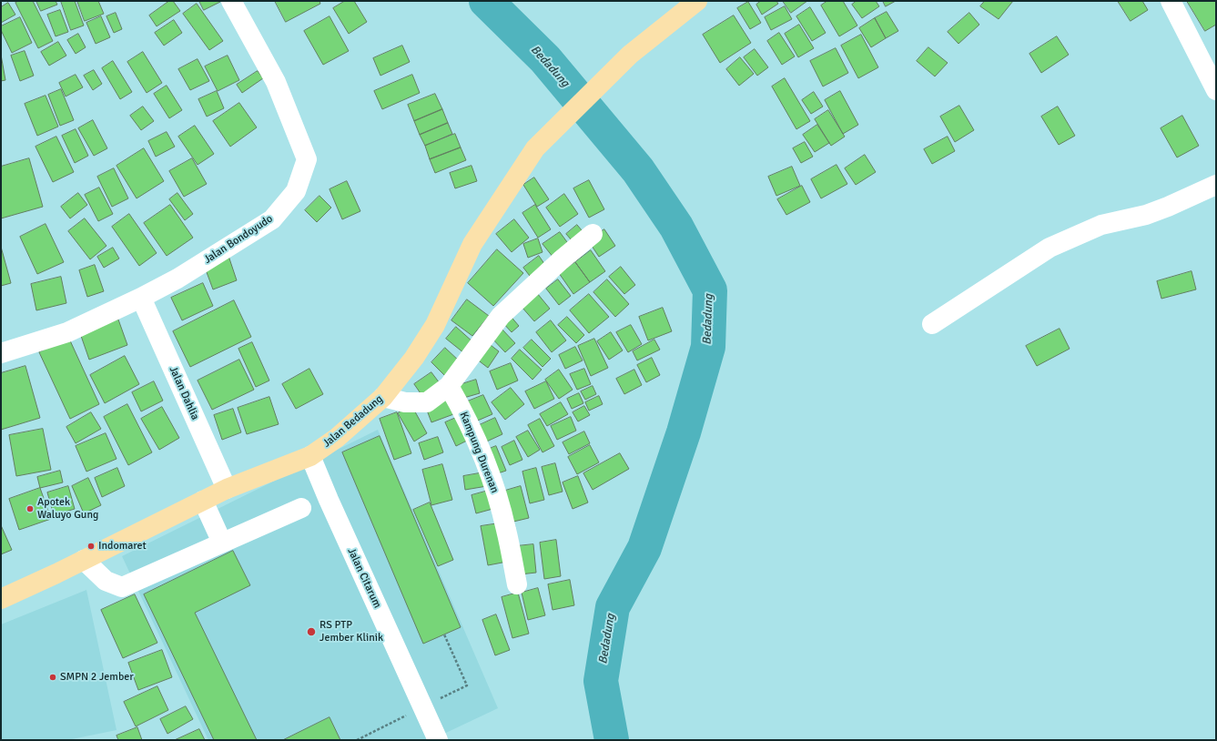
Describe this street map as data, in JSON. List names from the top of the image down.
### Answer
{
  "streets": {
    "main road": ["Jalan Bedadung"],
    "street": [
      "Jalan Bondoyudo",
      "Jalan Dahlia",
      "Kampung Durenan",
      "Jalan Citarum"
    ]
  },
  "crossings": [
    ["Jalan Bondoyudo", "Jalan Dahlia"],
    ["Jalan Dahlia", "Jalan Bedadung"],
    ["Jalan Bedadung", "Jalan Citarum"]
  ],
  "water": ["Bedadung"],
  "places": [
    "Apotek Waluyo Gung",
    "Indomaret",
    "RS PTP Jember Klinik",
    "SMPN 2 Jember"
  ]
}
